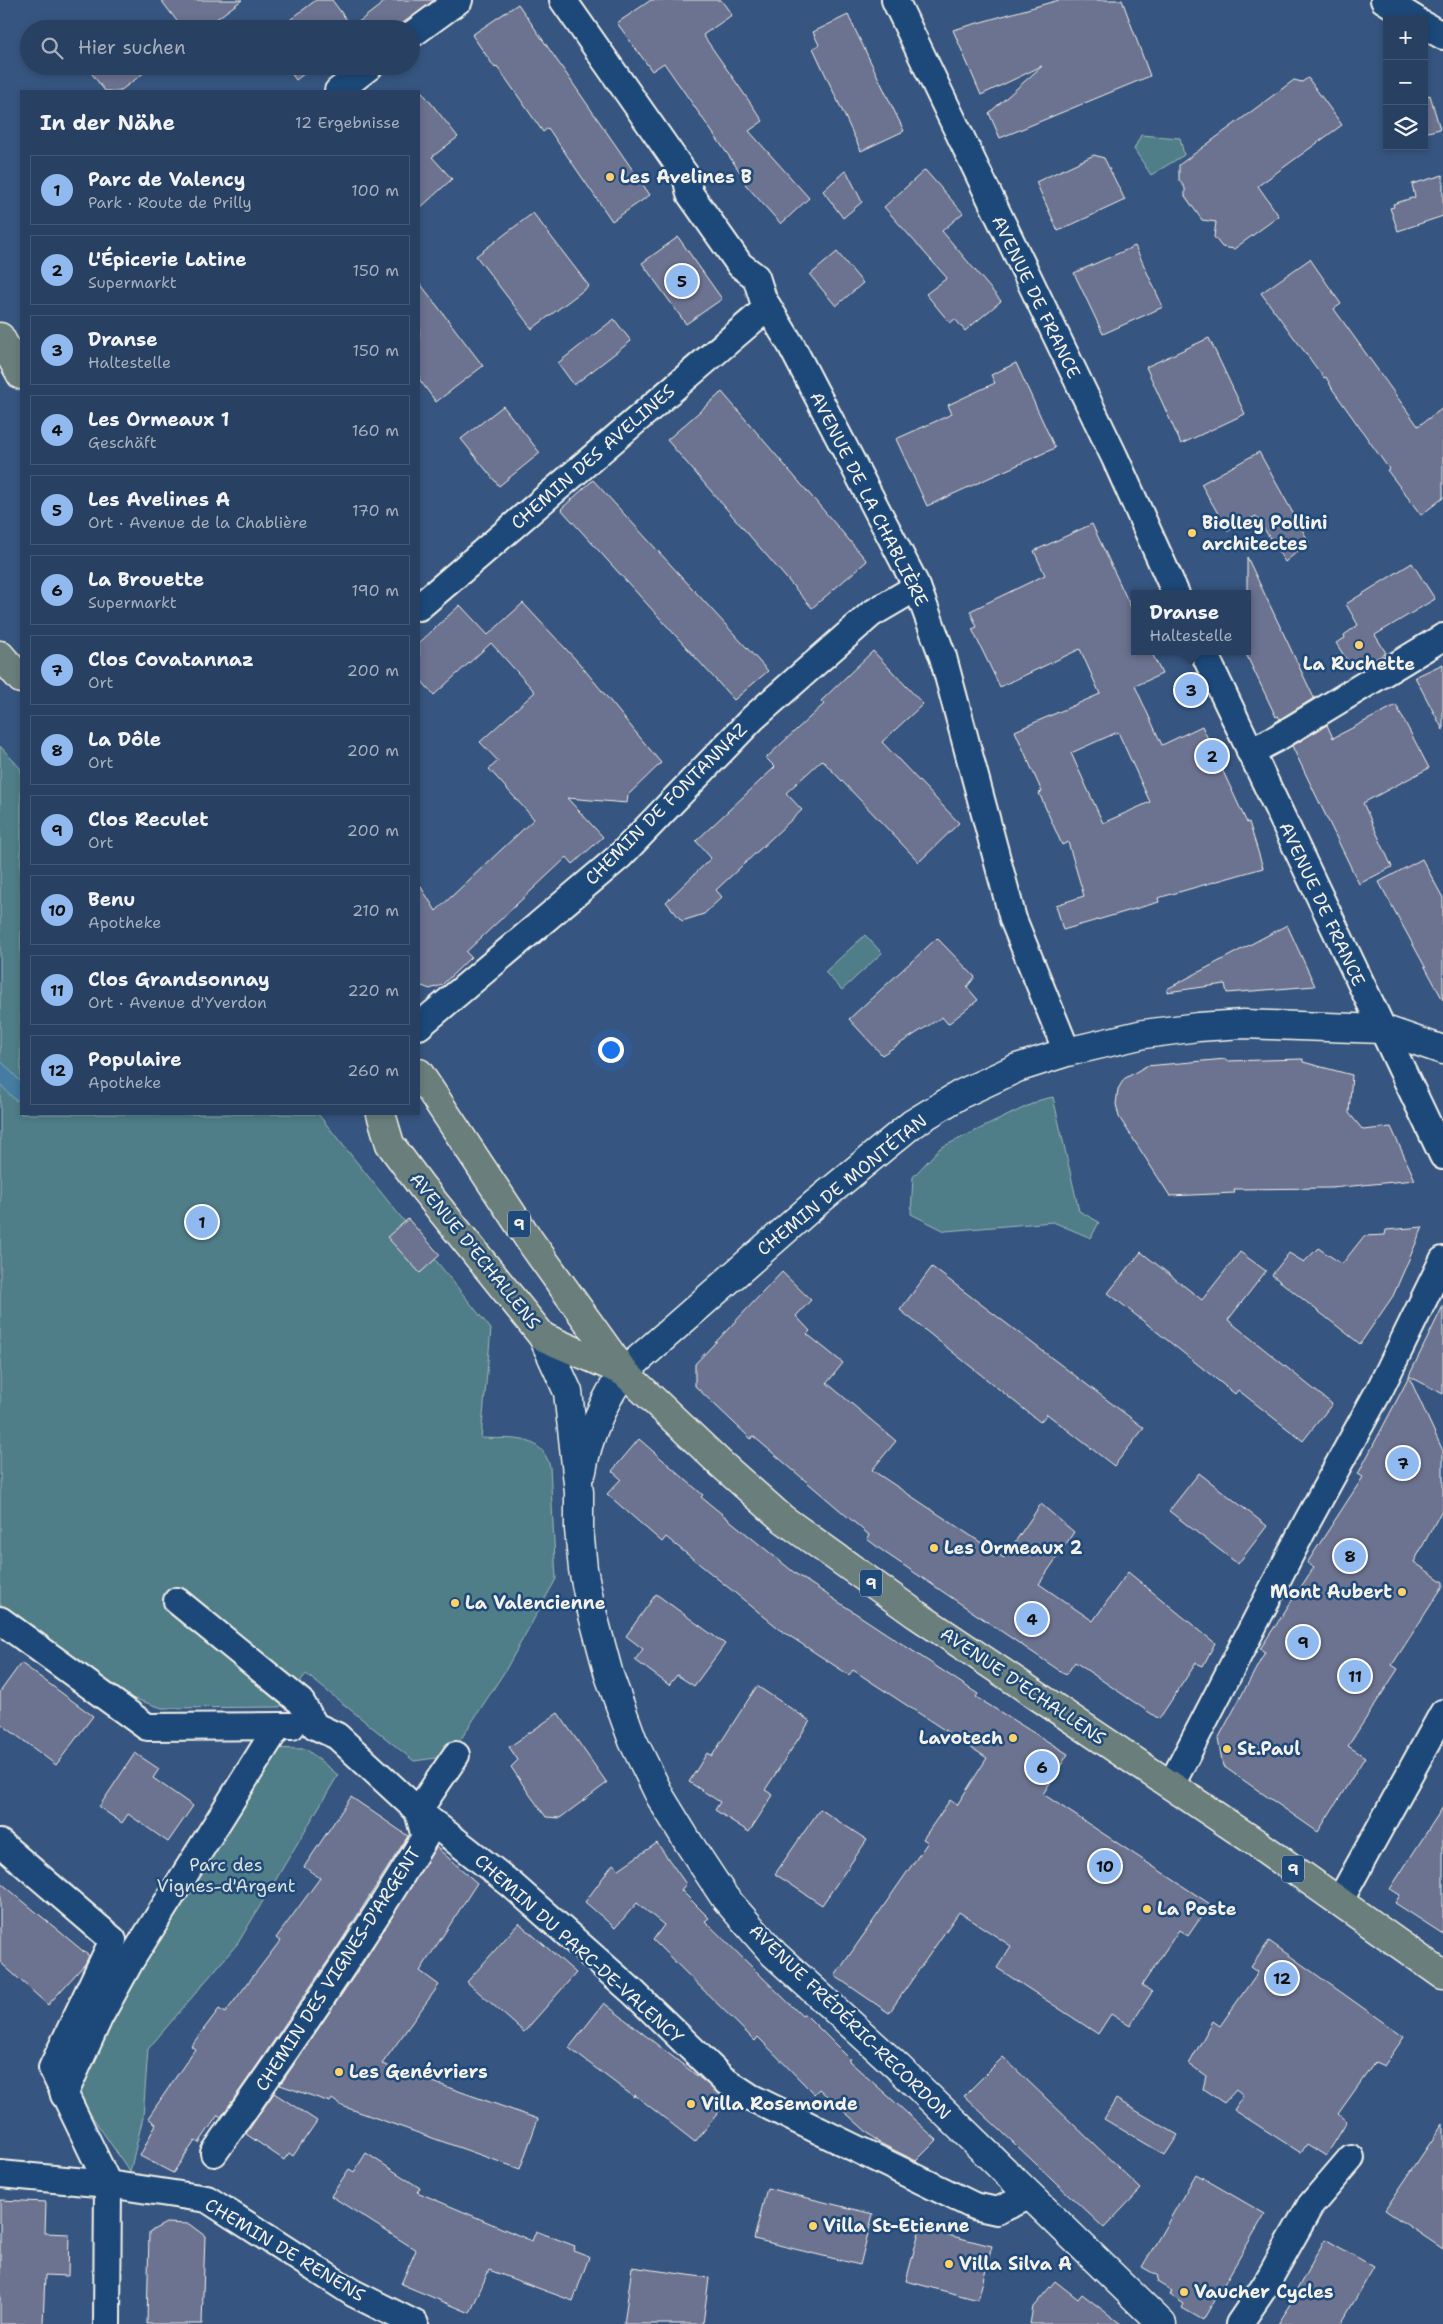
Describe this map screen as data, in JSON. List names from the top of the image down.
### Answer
{
  "streets": {
    "main road": ["9", "AVENUE D'ECHALLENS"],
    "street": [
      "AVENUE DE FRANCE",
      "CHEMIN DES AVELINES",
      "AVENUE DE LA CHABLIÈRE",
      "CHEMIN DE FONTANNAZ",
      "CHEMIN DE MONTÉTAN",
      "CHEMIN DU PARC-DE-VALENCY",
      "CHEMIN DES VIGNES-D'ARGENT",
      "AVENUE FRÉDÉRIC-RECORDON",
      "CHEMIN DE RENENS"
    ]
  },
  "crossings": [
    ["AVENUE DE FRANCE", "CHEMIN DE MONTÉTAN"],
    ["CHEMIN DES AVELINES", "AVENUE DE LA CHABLIÈRE"],
    ["AVENUE DE LA CHABLIÈRE", "CHEMIN DE FONTANNAZ"],
    ["AVENUE DE LA CHABLIÈRE", "CHEMIN DE MONTÉTAN"],
    ["CHEMIN DE MONTÉTAN", "AVENUE D'ECHALLENS"],
    ["CHEMIN DE MONTÉTAN", "AVENUE FRÉDÉRIC-RECORDON"],
    ["9", "AVENUE D'ECHALLENS"],
    ["AVENUE D'ECHALLENS", "AVENUE FRÉDÉRIC-RECORDON"],
    ["CHEMIN DU PARC-DE-VALENCY", "CHEMIN DES VIGNES-D'ARGENT"],
    ["CHEMIN DU PARC-DE-VALENCY", "AVENUE FRÉDÉRIC-RECORDON"]
  ],
  "parks": ["Parc des Vignes-d'Argent"],
  "places": [
    "Les Avelines B",
    "Biolley Pollini architectes",
    "La Ruchette",
    "Les Ormeaux 2",
    "Mont Aubert",
    "La Valencienne",
    "Lavotech",
    "St.Paul",
    "La Poste",
    "Les Genévriers",
    "Villa Rosemonde",
    "Villa St-Etienne",
    "Villa Silva A",
    "Vaucher Cycles"
  ],
  "page": {
    "map_buttons": ["+", "−"],
    "search": "Hier suchen",
    "heading": ["In der Nähe", "12 Ergebnisse"],
    "list": [
      {
        "mark": "1",
        "name": "Parc de Valency",
        "note": "Park · Route de Prilly",
        "value": "100 m"
      },
      {
        "mark": "2",
        "name": "L'Épicerie Latine",
        "note": "Supermarkt",
        "value": "150 m"
      },
      {
        "mark": "3",
        "name": "Dranse",
        "note": "Haltestelle",
        "value": "150 m"
      },
      {
        "mark": "4",
        "name": "Les Ormeaux 1",
        "note": "Geschäft",
        "value": "160 m"
      },
      {
        "mark": "5",
        "name": "Les Avelines A",
        "note": "Ort · Avenue de la Chablière",
        "value": "170 m"
      },
      {
        "mark": "6",
        "name": "La Brouette",
        "note": "Supermarkt",
        "value": "190 m"
      },
      {
        "mark": "7",
        "name": "Clos Covatannaz",
        "note": "Ort",
        "value": "200 m"
      },
      {
        "mark": "8",
        "name": "La Dôle",
        "note": "Ort",
        "value": "200 m"
      },
      {
        "mark": "9",
        "name": "Clos Reculet",
        "note": "Ort",
        "value": "200 m"
      },
      {
        "mark": "10",
        "name": "Benu",
        "note": "Apotheke",
        "value": "210 m"
      },
      {
        "mark": "11",
        "name": "Clos Grandsonnay",
        "note": "Ort · Avenue d'Yverdon",
        "value": "220 m"
      },
      {
        "mark": "12",
        "name": "Populaire",
        "note": "Apotheke",
        "value": "260 m"
      }
    ],
    "pins": [
      "5",
      "3",
      "2",
      "1",
      "7",
      "8",
      "4",
      "9",
      "11",
      "6",
      "10",
      "12"
    ],
    "popup": ["Dranse", "Haltestelle"]
  }
}
